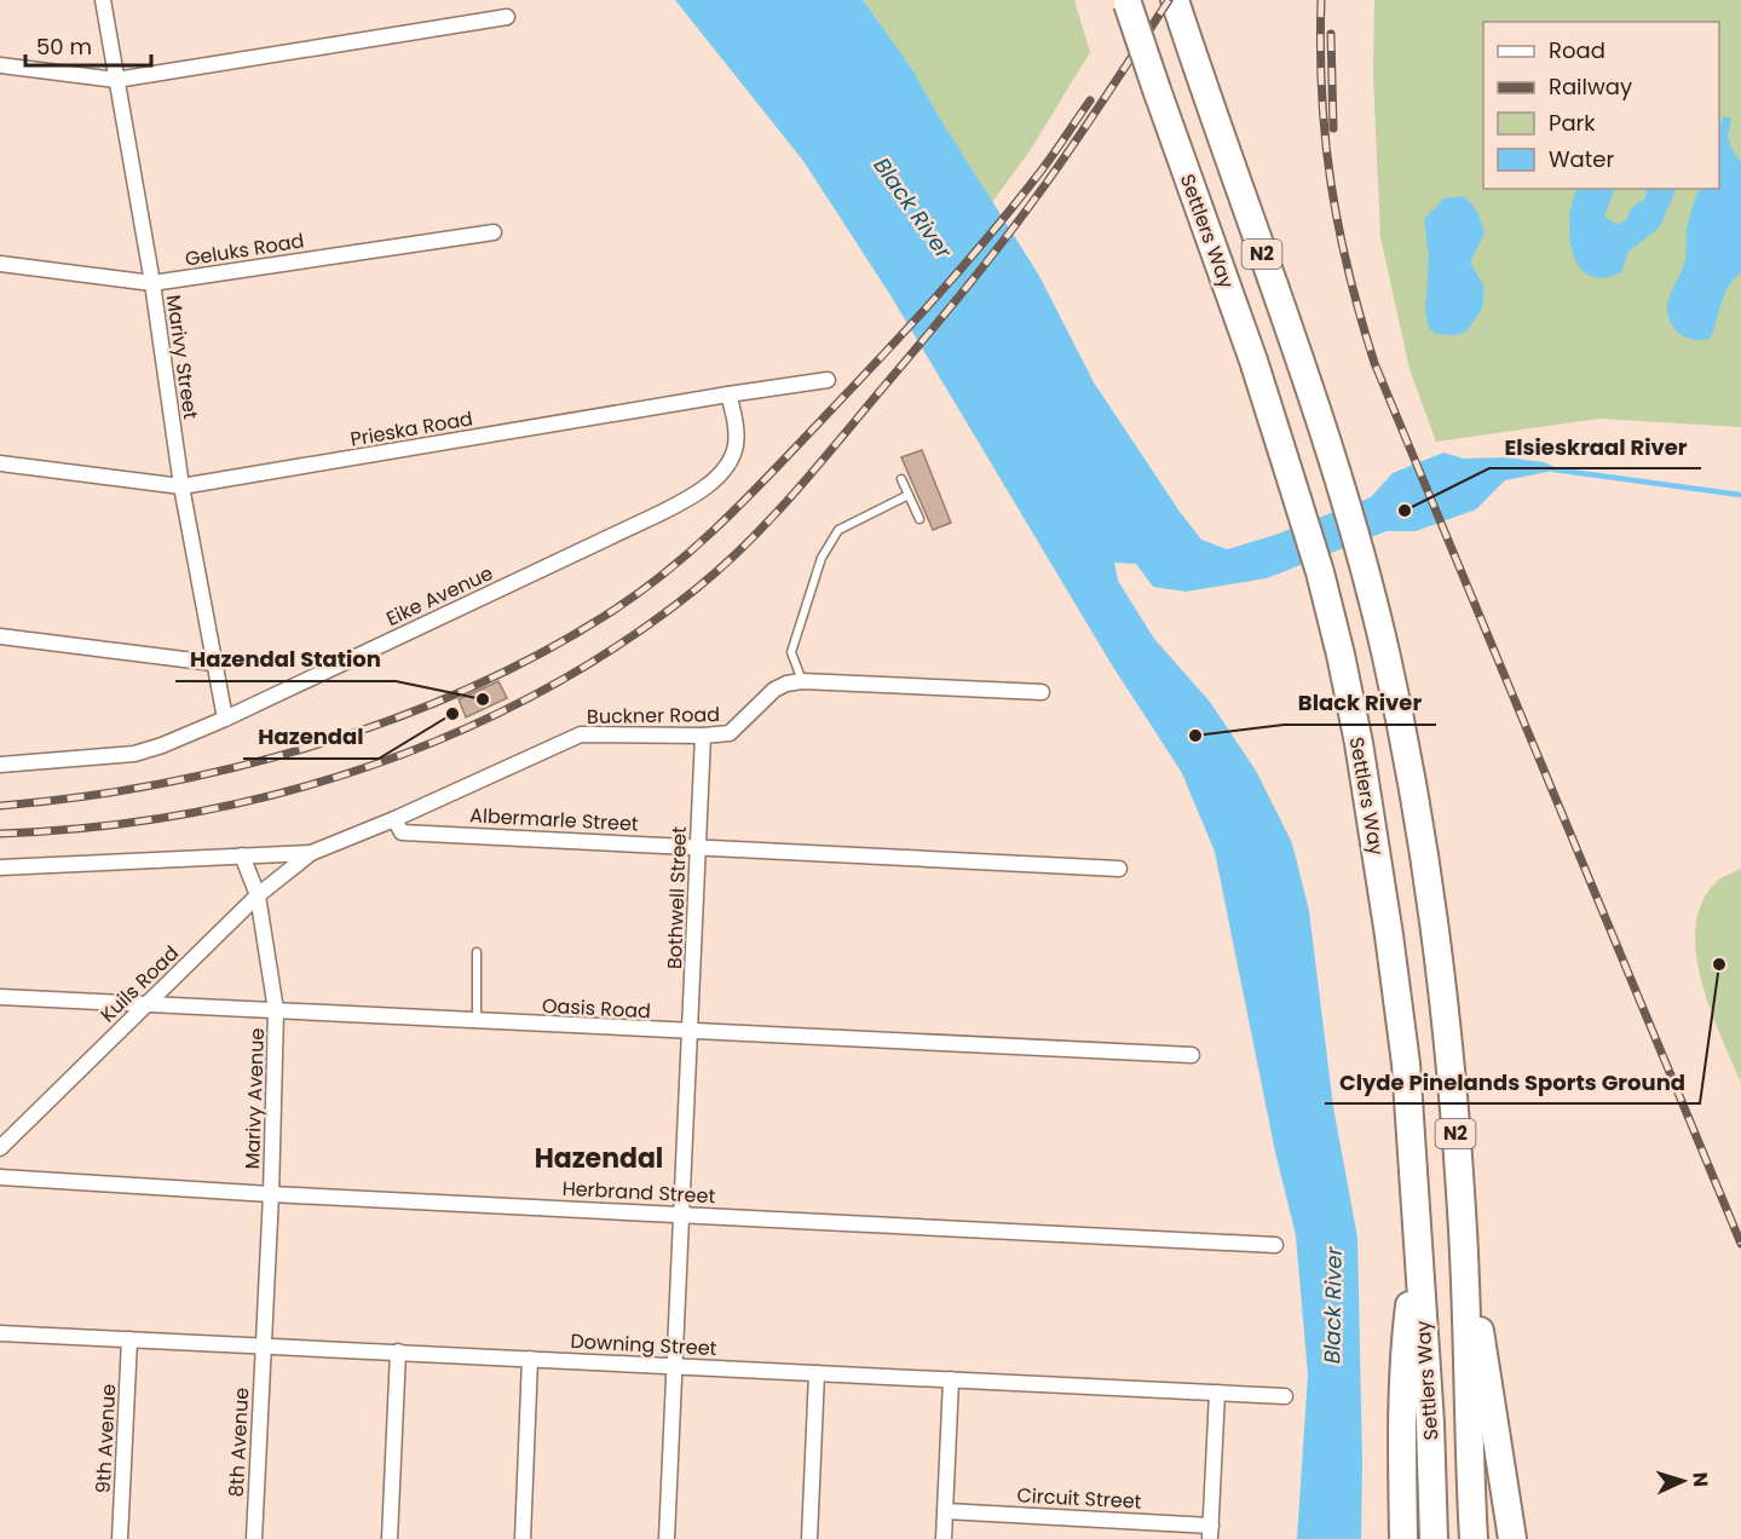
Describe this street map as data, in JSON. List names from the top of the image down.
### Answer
{
  "streets": {
    "highway": ["Settlers Way", "N2"],
    "street": [
      "Geluks Road",
      "Marivy Street",
      "Prieska Road",
      "Eike Avenue",
      "Buckner Road",
      "Albermarle Street",
      "Bothwell Street",
      "Kuils Road",
      "Oasis Road",
      "Marivy Avenue",
      "Herbrand Street",
      "Downing Street",
      "9th Avenue",
      "8th Avenue",
      "Circuit Street"
    ]
  },
  "crossings": [
    ["Geluks Road", "Marivy Street"],
    ["Marivy Street", "Prieska Road"],
    ["Marivy Street", "Eike Avenue"],
    ["Prieska Road", "Eike Avenue"],
    ["Buckner Road", "Albermarle Street"],
    ["Buckner Road", "Bothwell Street"],
    ["Albermarle Street", "Bothwell Street"],
    ["Bothwell Street", "Oasis Road"],
    ["Bothwell Street", "Herbrand Street"],
    ["Bothwell Street", "Downing Street"],
    ["Kuils Road", "Oasis Road"],
    ["Kuils Road", "Marivy Avenue"],
    ["Oasis Road", "Marivy Avenue"],
    ["Marivy Avenue", "Herbrand Street"],
    ["Marivy Avenue", "Downing Street"],
    ["Marivy Avenue", "8th Avenue"],
    ["Downing Street", "9th Avenue"],
    ["Downing Street", "8th Avenue"]
  ],
  "districts": ["Hazendal"],
  "water": ["Black River"],
  "places": [
    "Elsieskraal River",
    "Hazendal Station",
    "Hazendal",
    "Black River",
    "Clyde Pinelands Sports Ground"
  ],
  "legend": [
    "Road",
    "Railway",
    "Park",
    "Water"
  ],
  "scale_bar": "50 m",
  "north": "right"
}
